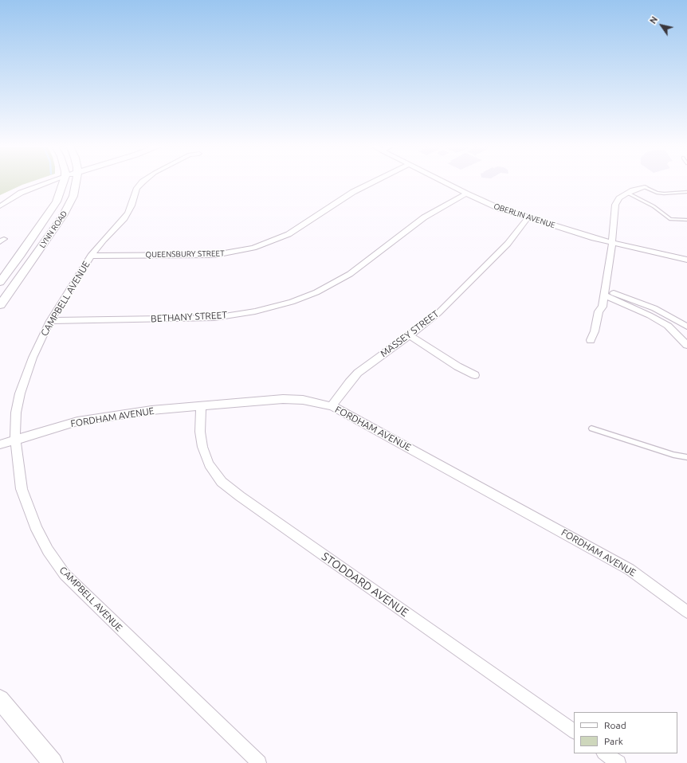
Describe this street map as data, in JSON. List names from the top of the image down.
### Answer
{
  "streets": {
    "main road": ["LYNN ROAD"],
    "street": [
      "OBERLIN AVENUE",
      "QUEENSBURY STREET",
      "CAMPBELL AVENUE",
      "BETHANY STREET",
      "MASSEY STREET",
      "FORDHAM AVENUE",
      "STODDARD AVENUE"
    ]
  },
  "crossings": [
    ["OBERLIN AVENUE", "BETHANY STREET"],
    ["OBERLIN AVENUE", "MASSEY STREET"],
    ["QUEENSBURY STREET", "CAMPBELL AVENUE"],
    ["CAMPBELL AVENUE", "BETHANY STREET"],
    ["CAMPBELL AVENUE", "FORDHAM AVENUE"],
    ["MASSEY STREET", "FORDHAM AVENUE"],
    ["FORDHAM AVENUE", "STODDARD AVENUE"]
  ],
  "legend": ["Road", "Park"],
  "north": "top left"
}
